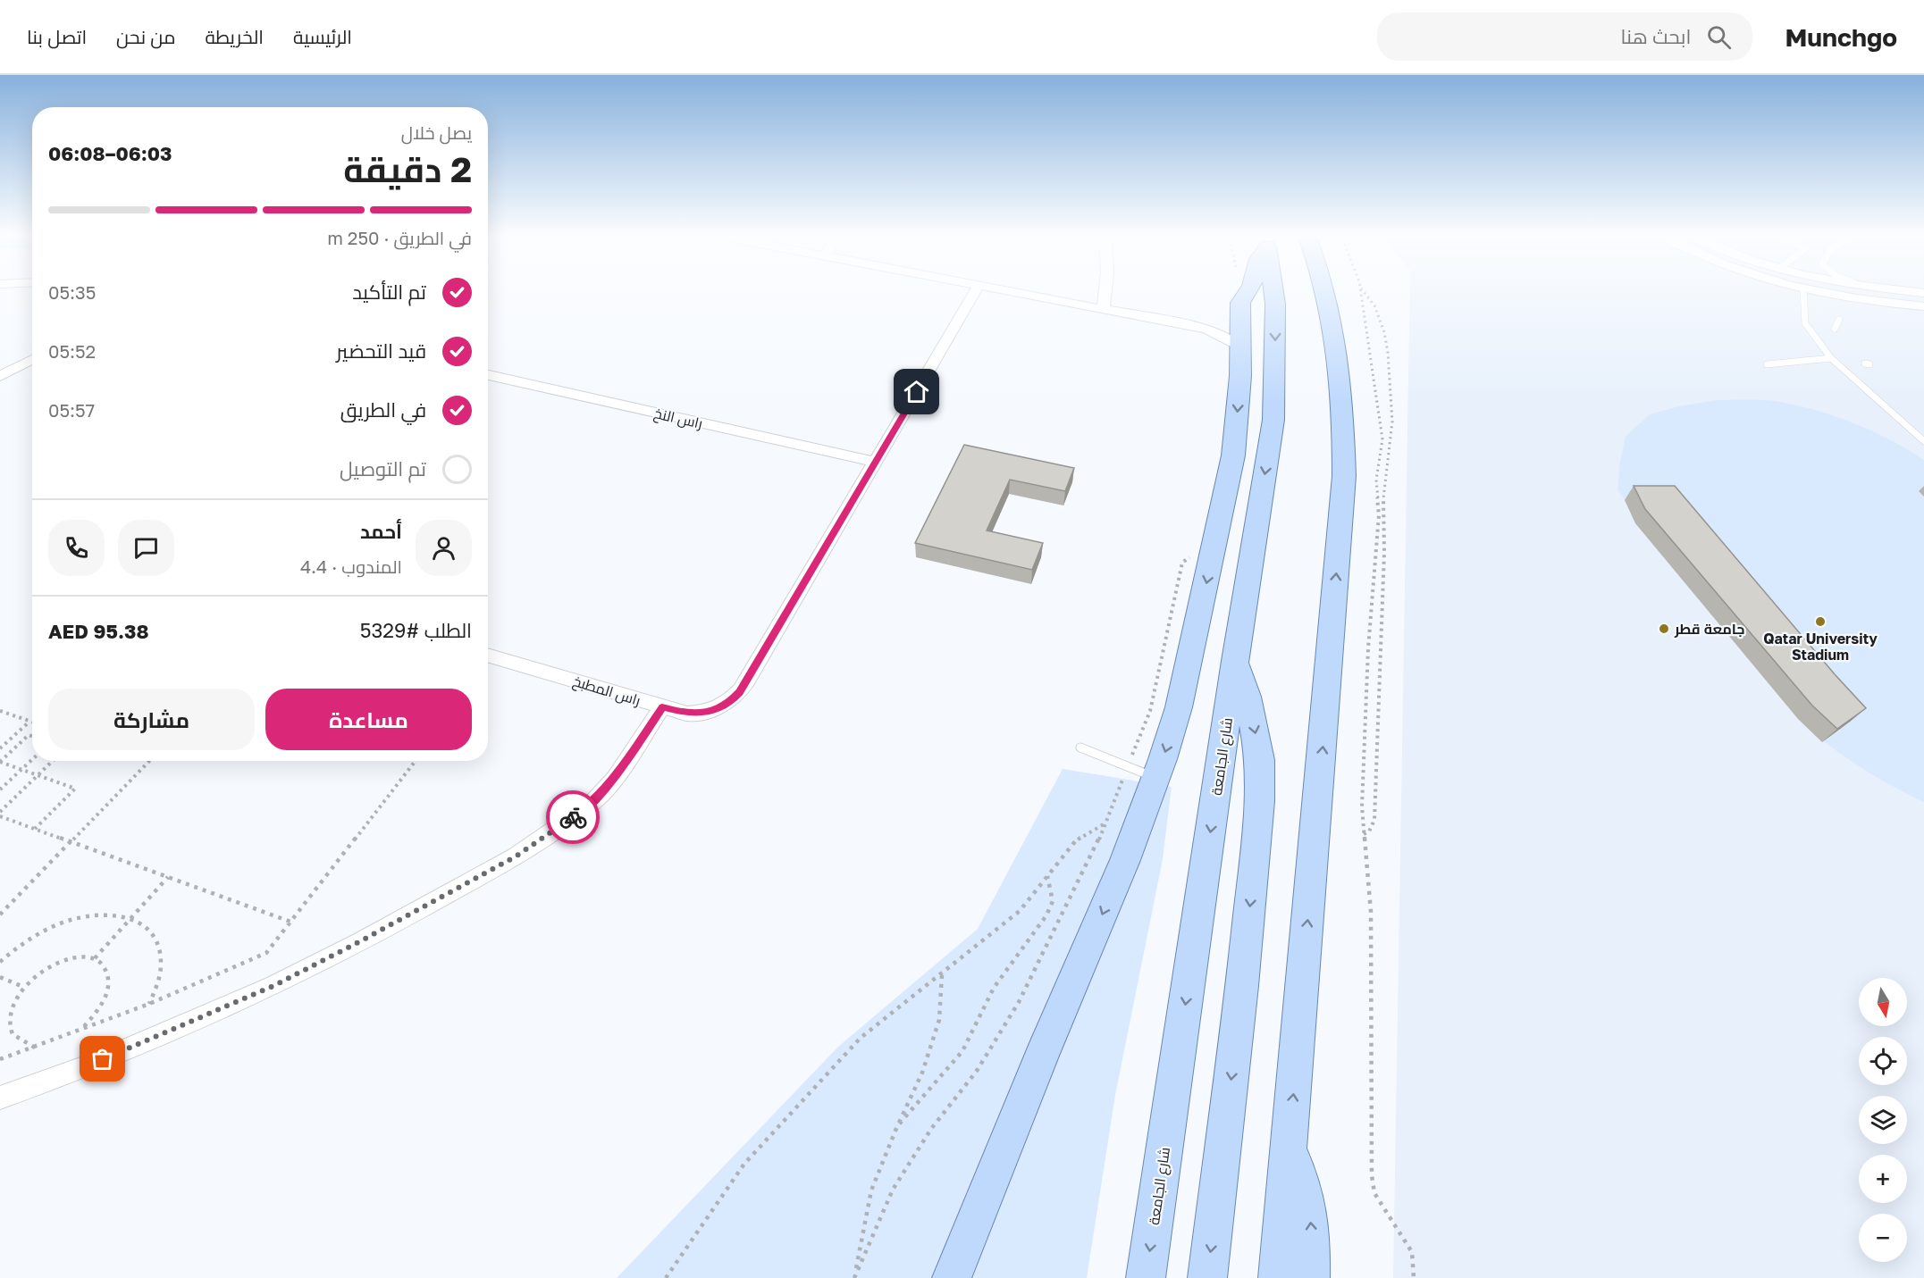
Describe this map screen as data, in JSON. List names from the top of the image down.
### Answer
{
  "streets": {
    "main road": ["شارع الجامعة"],
    "street": ["راس النخ", "راس المطبخ"]
  },
  "crossings": [
    ["راس النخ", "راس المطبخ"]
  ],
  "places": ["Qatar University Stadium", "جامعة قطر"],
  "north": "bottom",
  "page": {
    "header": "Munchgo",
    "search": "ابحث هنا",
    "nav": [
      "الرئيسية",
      "الخريطة",
      "من نحن",
      "اتصل بنا"
    ],
    "heading": ["2 دقيقة", "يصل خلال", "06:03–06:08"],
    "panel": [
      "أحمد",
      "المندوب · 4.4",
      "الطلب #5329",
      "AED 95.38"
    ],
    "bar": "في الطريق · 250 m",
    "list": [
      ["تم التأكيد", "05:35"],
      ["قيد التحضير", "05:52"],
      ["في الطريق", "05:57"],
      "تم التوصيل"
    ],
    "buttons": ["مساعدة", "مشاركة"],
    "map_buttons": ["+", "−"]
  }
}
